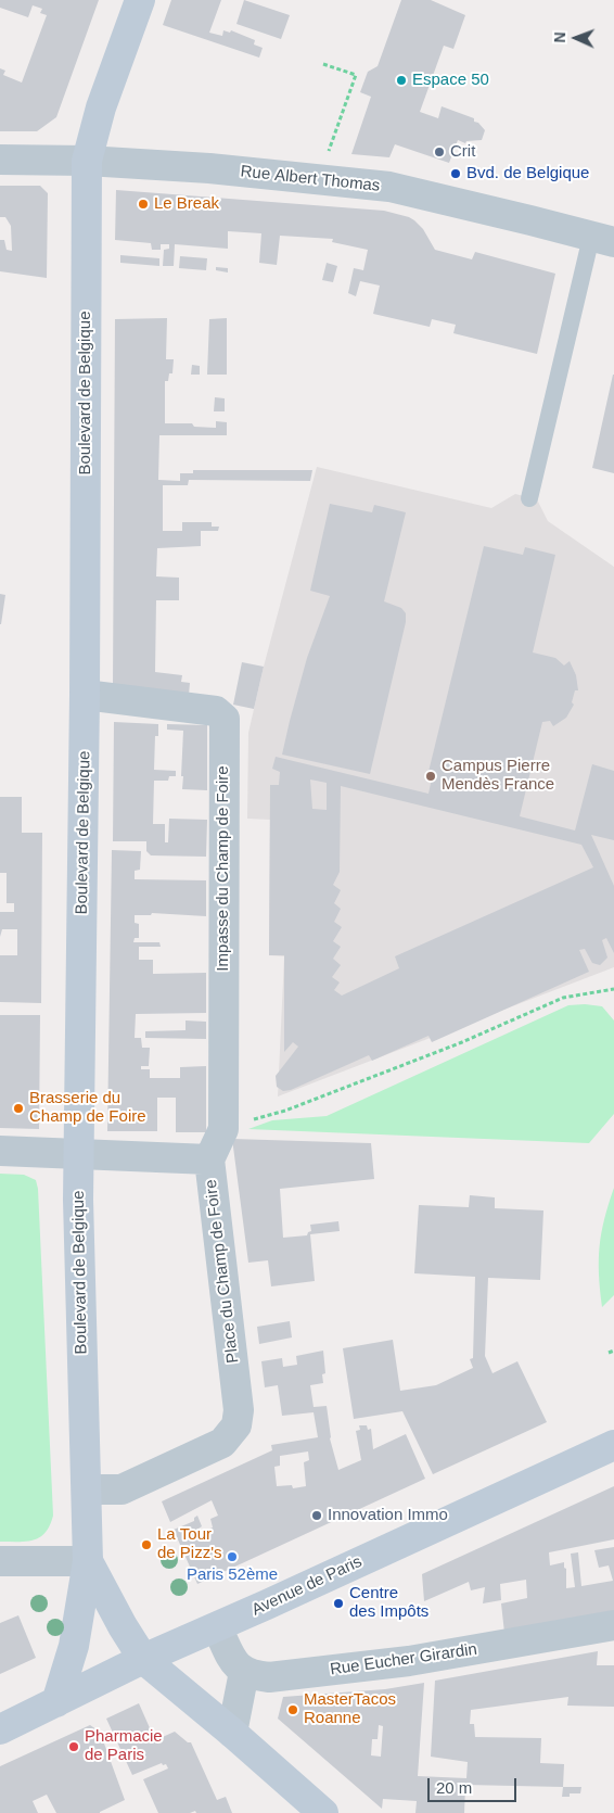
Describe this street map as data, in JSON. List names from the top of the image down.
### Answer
{
  "streets": {
    "main road": ["Boulevard de Belgique", "Avenue de Paris"],
    "street": [
      "Rue Albert Thomas",
      "Impasse du Champ de Foire",
      "Place du Champ de Foire",
      "Rue Eucher Girardin"
    ]
  },
  "crossings": [
    ["Rue Albert Thomas", "Boulevard de Belgique"],
    ["Boulevard de Belgique", "Impasse du Champ de Foire"],
    ["Boulevard de Belgique", "Place du Champ de Foire"],
    ["Boulevard de Belgique", "Avenue de Paris"],
    ["Impasse du Champ de Foire", "Place du Champ de Foire"]
  ],
  "places": [
    "Espace 50",
    "Crit",
    "Bvd. de Belgique",
    "Le Break",
    "Campus Pierre Mendès France",
    "Brasserie du Champ de Foire",
    "Innovation Immo",
    "La Tour de Pizz's",
    "Paris 52ème",
    "Centre des Impôts",
    "MasterTacos Roanne",
    "Pharmacie de Paris"
  ],
  "scale_bar": "20 m",
  "north": "left"
}
